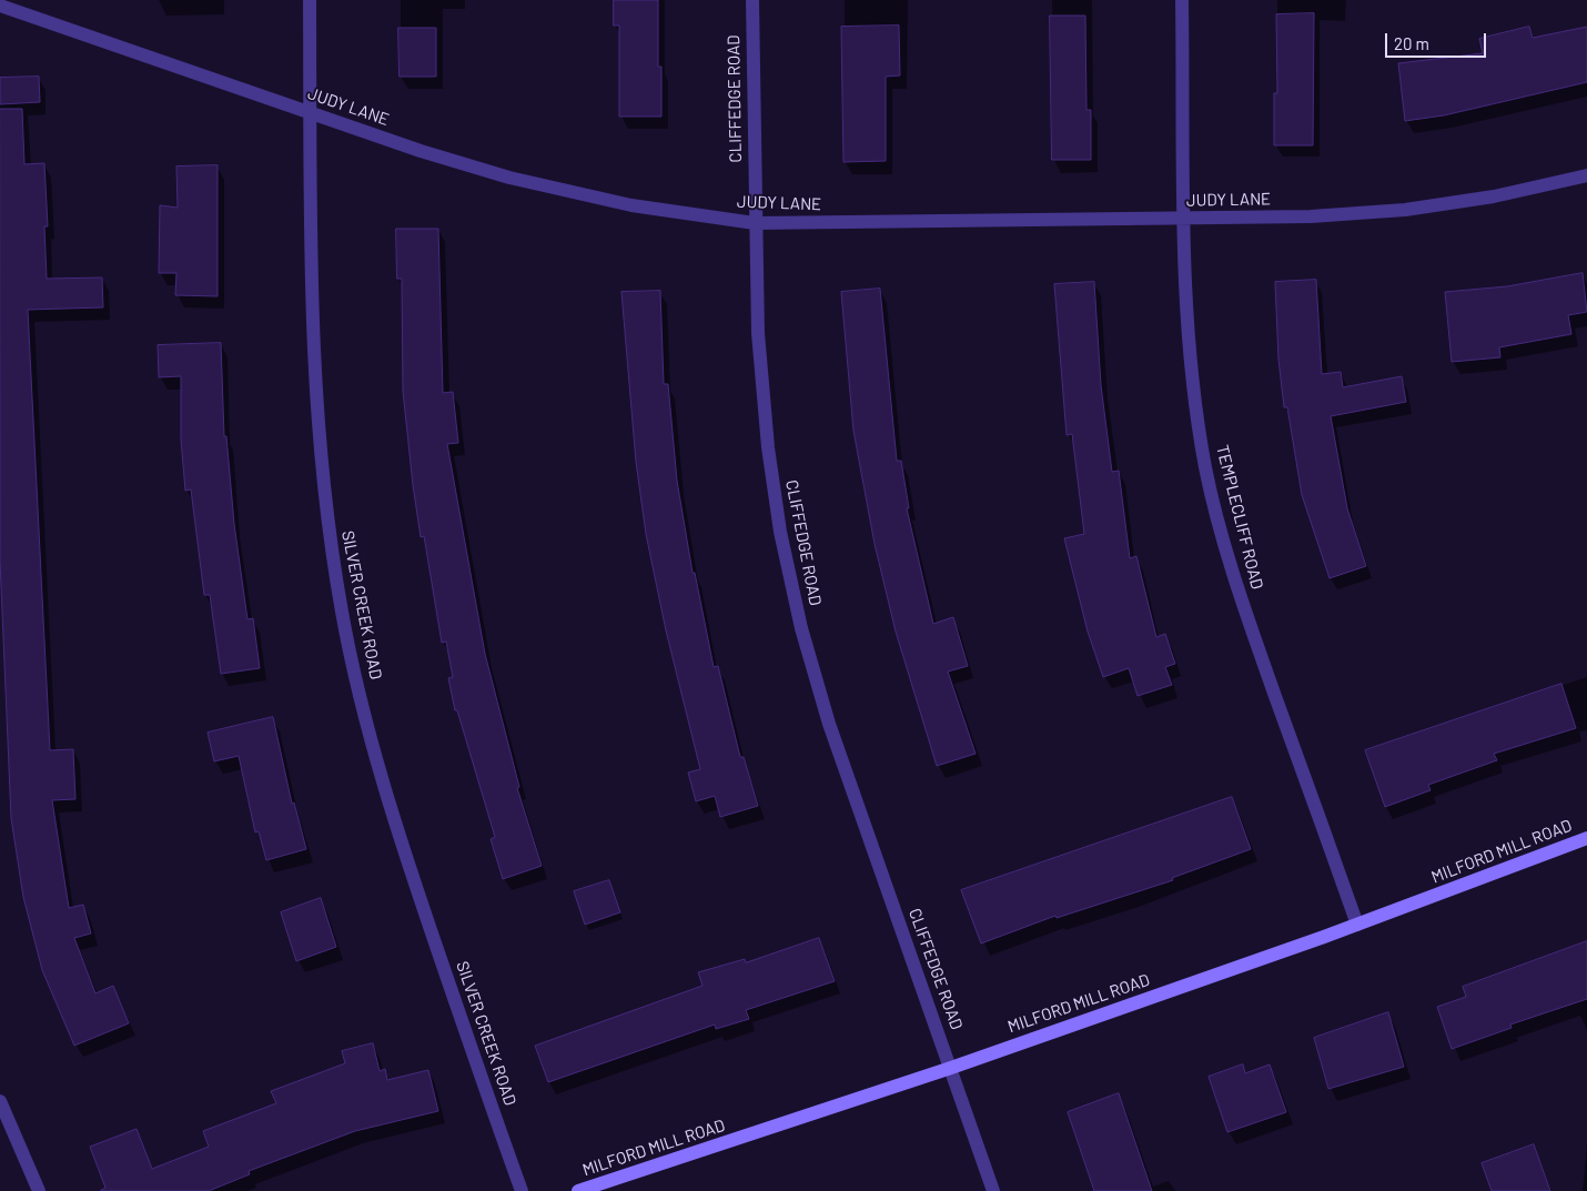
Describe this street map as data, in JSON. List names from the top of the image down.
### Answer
{
  "streets": {
    "main road": ["MILFORD MILL ROAD"],
    "street": [
      "CLIFFEDGE ROAD",
      "JUDY LANE",
      "TEMPLECLIFF ROAD",
      "SILVER CREEK ROAD"
    ]
  },
  "crossings": [
    ["CLIFFEDGE ROAD", "JUDY LANE"],
    ["CLIFFEDGE ROAD", "MILFORD MILL ROAD"],
    ["JUDY LANE", "TEMPLECLIFF ROAD"],
    ["JUDY LANE", "SILVER CREEK ROAD"],
    ["TEMPLECLIFF ROAD", "MILFORD MILL ROAD"]
  ],
  "scale_bar": "20 m"
}
